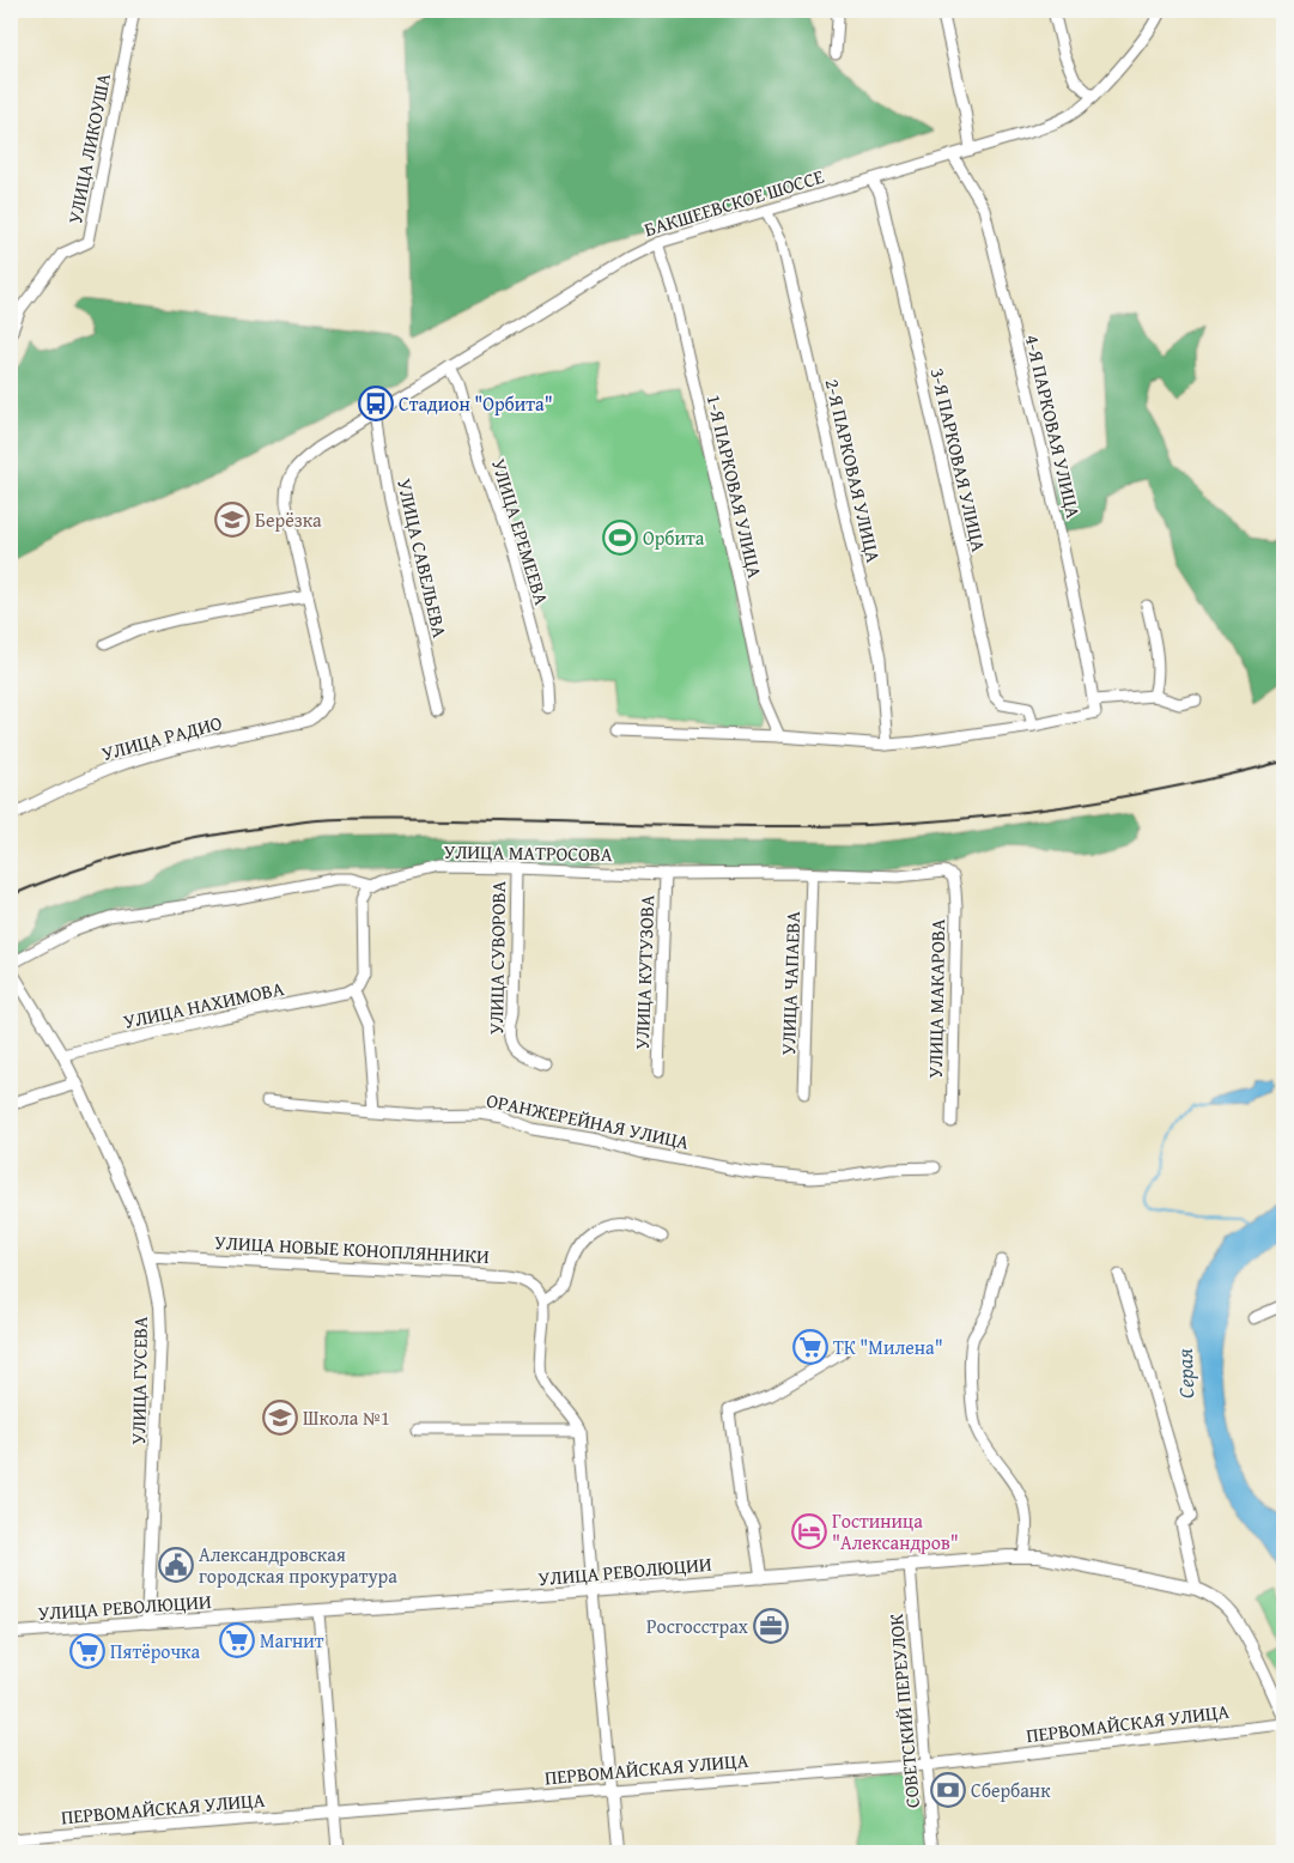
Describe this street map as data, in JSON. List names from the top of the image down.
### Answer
{
  "streets": {
    "main road": ["УЛИЦА ГУСЕВА", "УЛИЦА РЕВОЛЮЦИИ"],
    "street": [
      "УЛИЦА ЛИКОУША",
      "БАКШЕЕВСКОЕ ШОССЕ",
      "4-Я ПАРКОВАЯ УЛИЦА",
      "3-Я ПАРКОВАЯ УЛИЦА",
      "2-Я ПАРКОВАЯ УЛИЦА",
      "1-Я ПАРКОВАЯ УЛИЦА",
      "УЛИЦА ЕРЕМЕЕВА",
      "УЛИЦА САВЕЛЬЕВА",
      "УЛИЦА РАДИО",
      "УЛИЦА МАТРОСОВА",
      "УЛИЦА СУВОРОВА",
      "УЛИЦА КУТУЗОВА",
      "УЛИЦА ЧАПАЕВА",
      "УЛИЦА МАКАРОВА",
      "УЛИЦА НАХИМОВА",
      "ОРАНЖЕРЕЙНАЯ УЛИЦА",
      "УЛИЦА НОВЫЕ КОНОПЛЯННИКИ",
      "СОВЕТСКИЙ ПЕРЕУЛОК",
      "ПЕРВОМАЙСКАЯ УЛИЦА"
    ]
  },
  "crossings": [
    ["БАКШЕЕВСКОЕ ШОССЕ", "4-Я ПАРКОВАЯ УЛИЦА"],
    ["БАКШЕЕВСКОЕ ШОССЕ", "3-Я ПАРКОВАЯ УЛИЦА"],
    ["БАКШЕЕВСКОЕ ШОССЕ", "2-Я ПАРКОВАЯ УЛИЦА"],
    ["БАКШЕЕВСКОЕ ШОССЕ", "1-Я ПАРКОВАЯ УЛИЦА"],
    ["БАКШЕЕВСКОЕ ШОССЕ", "УЛИЦА ЕРЕМЕЕВА"],
    ["БАКШЕЕВСКОЕ ШОССЕ", "УЛИЦА САВЕЛЬЕВА"],
    ["БАКШЕЕВСКОЕ ШОССЕ", "УЛИЦА РАДИО"],
    ["УЛИЦА МАТРОСОВА", "УЛИЦА СУВОРОВА"],
    ["УЛИЦА МАТРОСОВА", "УЛИЦА КУТУЗОВА"],
    ["УЛИЦА МАТРОСОВА", "УЛИЦА ЧАПАЕВА"],
    ["УЛИЦА МАТРОСОВА", "УЛИЦА МАКАРОВА"],
    ["УЛИЦА НОВЫЕ КОНОПЛЯННИКИ", "УЛИЦА ГУСЕВА"],
    ["УЛИЦА ГУСЕВА", "УЛИЦА РЕВОЛЮЦИИ"],
    ["УЛИЦА РЕВОЛЮЦИИ", "СОВЕТСКИЙ ПЕРЕУЛОК"],
    ["СОВЕТСКИЙ ПЕРЕУЛОК", "ПЕРВОМАЙСКАЯ УЛИЦА"]
  ],
  "water": ["Серая"],
  "places": {
    "bus stop": ["Стадион \"Орбита\""],
    "school or university": ["Берёзка", "Школа №1"],
    "sports": ["Орбита"],
    "supermarket": ["ТК \"Милена\"", "Магнит", "Пятёрочка"],
    "hotel": ["Гостиница \"Александров\""],
    "public building": ["Александровская городская прокуратура"],
    "office": ["Росгосстрах"],
    "bank": ["Сбербанк"]
  }
}
